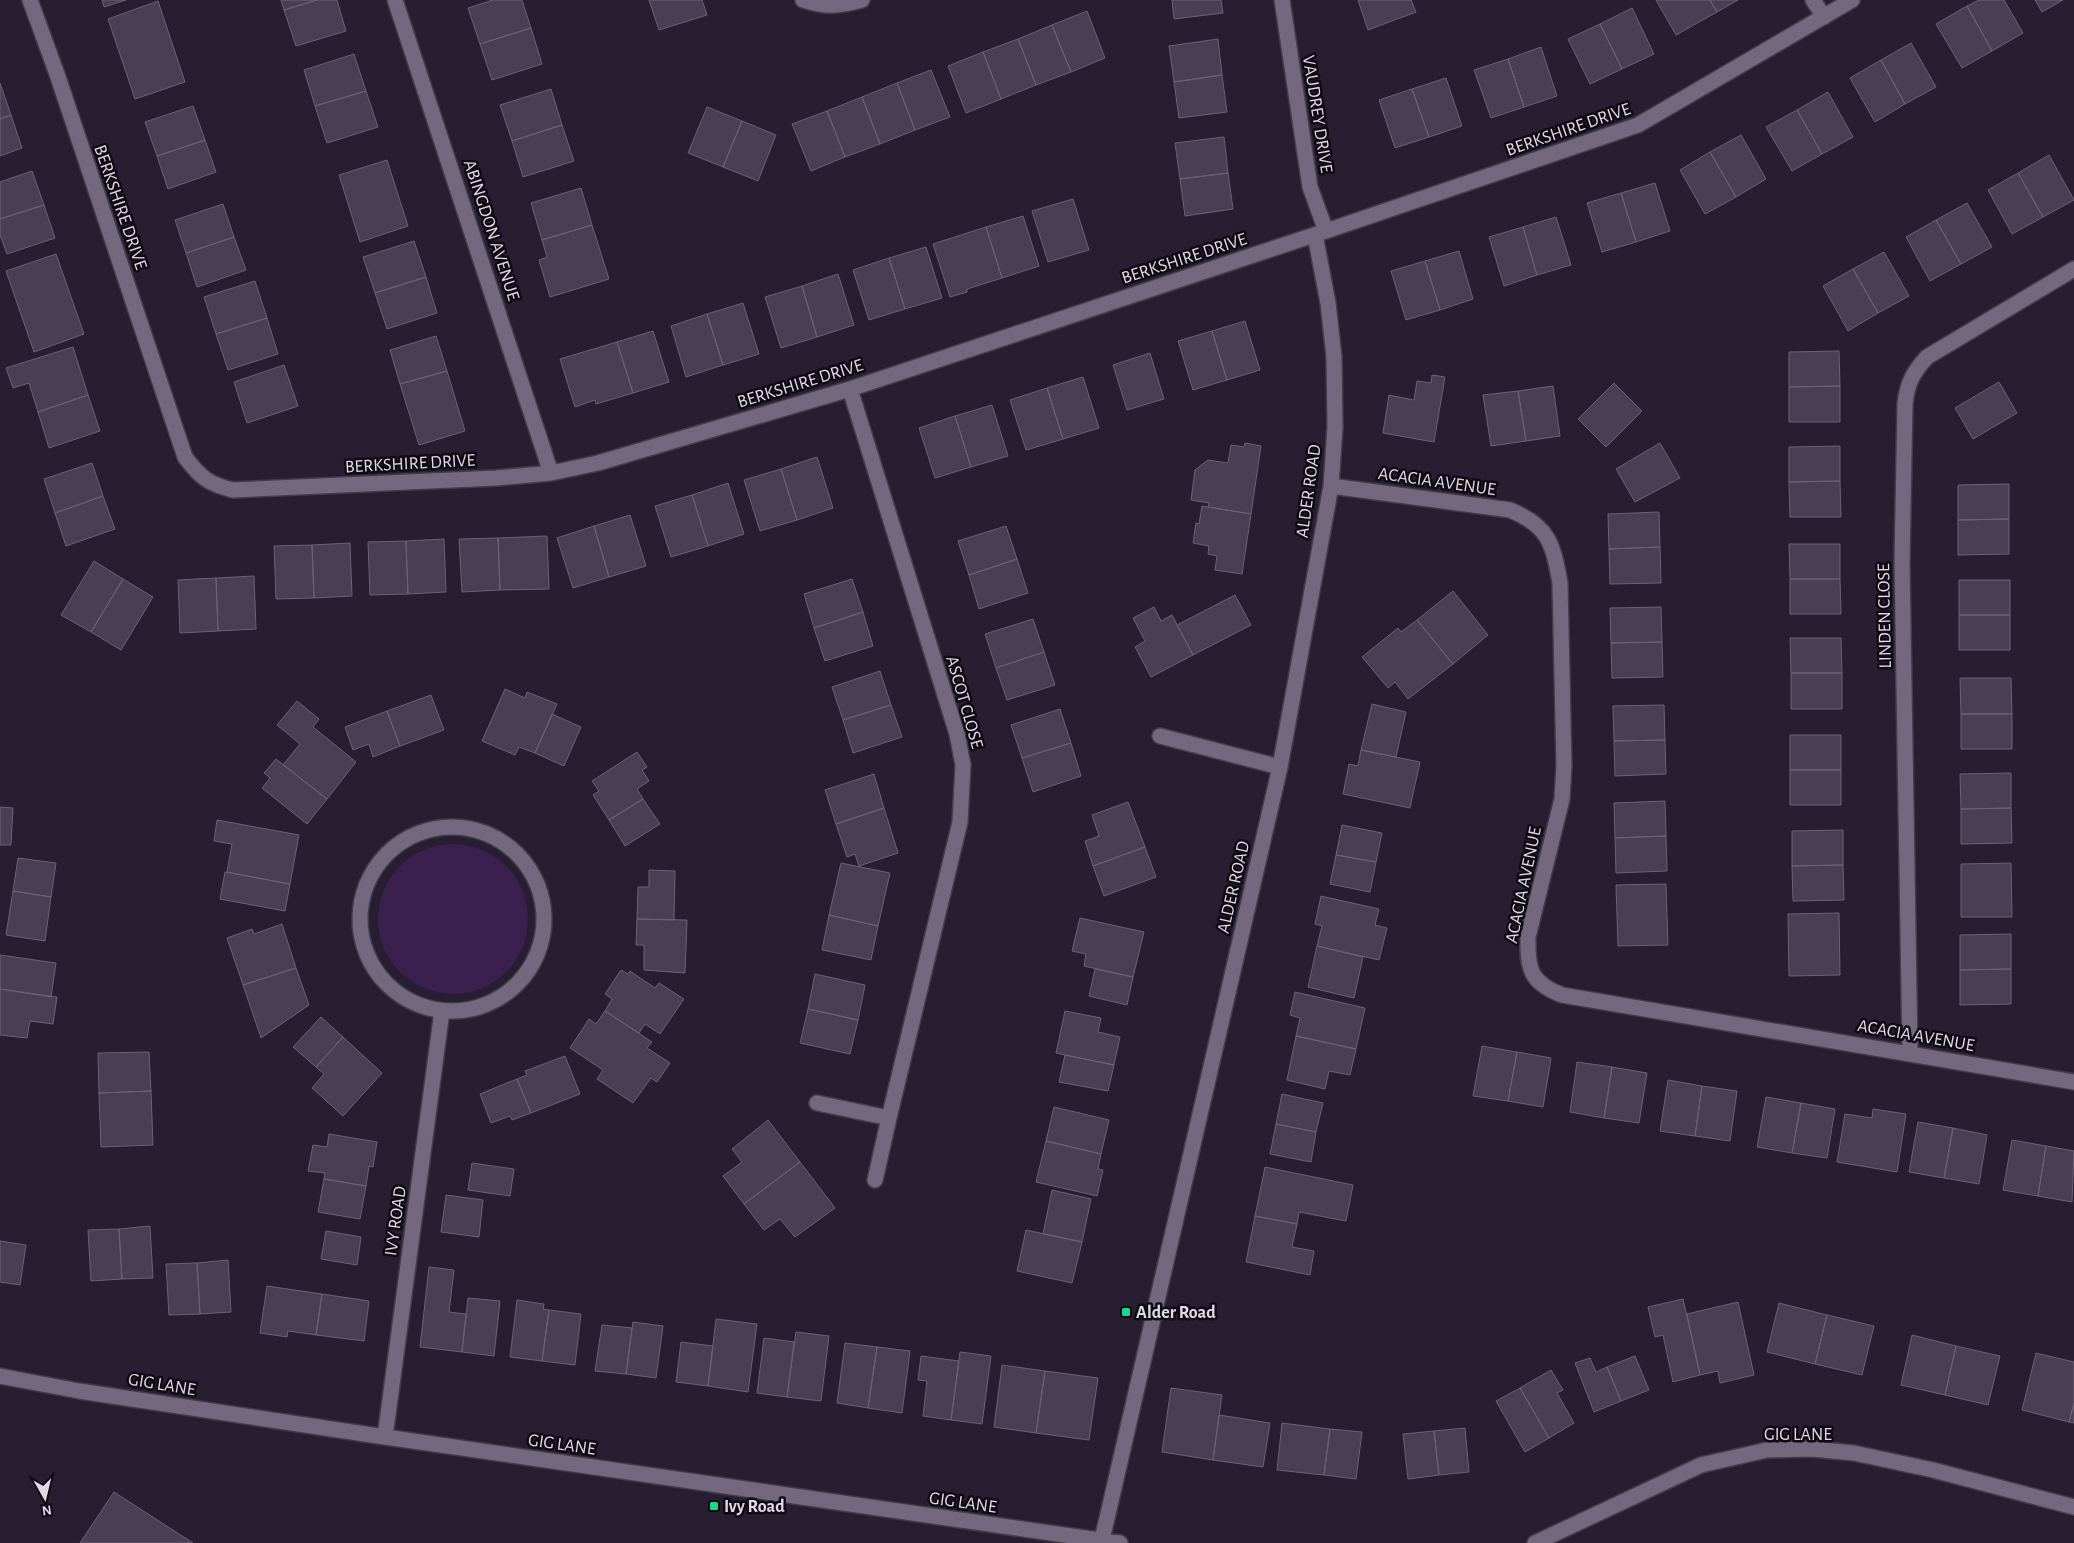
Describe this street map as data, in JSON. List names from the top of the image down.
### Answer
{
  "streets": {
    "street": [
      "VAUDREY DRIVE",
      "BERKSHIRE DRIVE",
      "ABINGDON AVENUE",
      "ACACIA AVENUE",
      "ALDER ROAD",
      "LINDEN CLOSE",
      "ASCOT CLOSE",
      "IVY ROAD",
      "GIG LANE"
    ]
  },
  "crossings": [
    ["VAUDREY DRIVE", "BERKSHIRE DRIVE"],
    ["VAUDREY DRIVE", "ALDER ROAD"],
    ["BERKSHIRE DRIVE", "ABINGDON AVENUE"],
    ["BERKSHIRE DRIVE", "ALDER ROAD"],
    ["BERKSHIRE DRIVE", "ASCOT CLOSE"],
    ["ACACIA AVENUE", "ALDER ROAD"],
    ["ACACIA AVENUE", "LINDEN CLOSE"],
    ["ALDER ROAD", "GIG LANE"],
    ["IVY ROAD", "GIG LANE"]
  ],
  "places": {
    "transit": ["Alder Road", "Ivy Road"]
  },
  "north": "bottom"
}
